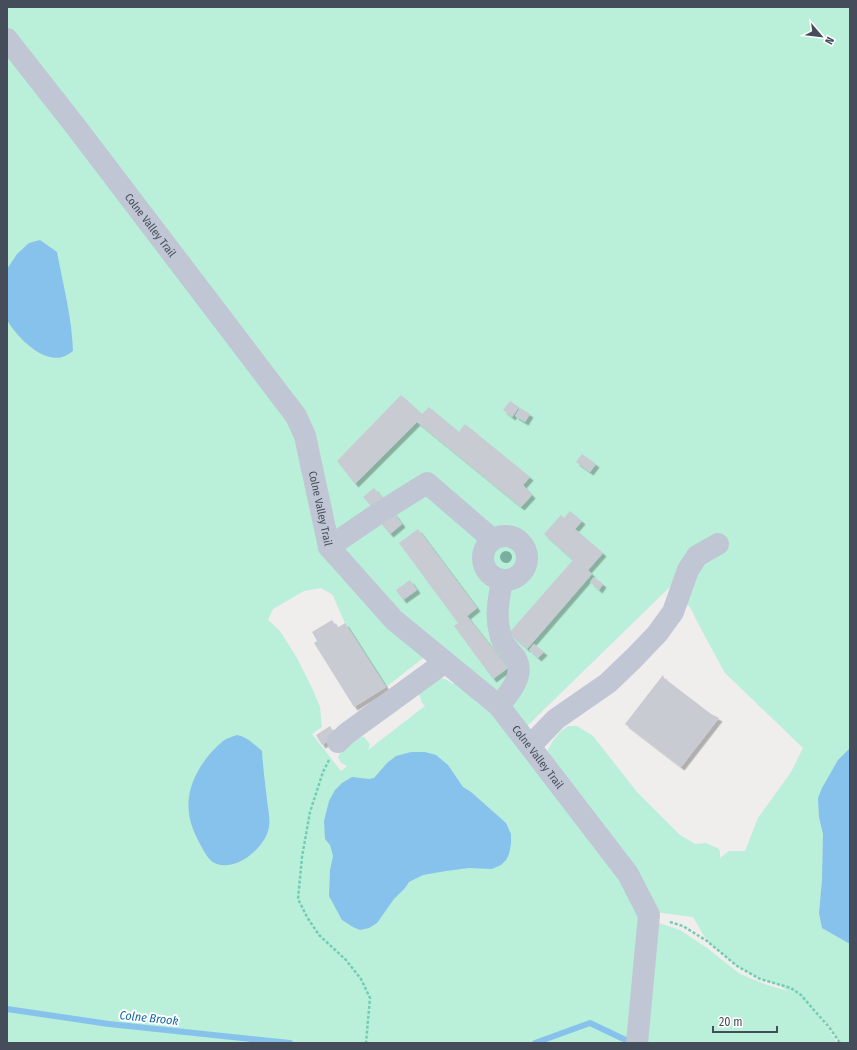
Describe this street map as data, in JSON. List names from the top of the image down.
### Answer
{
  "streets": {
    "street": ["Colne Valley Trail"]
  },
  "water": ["Colne Brook"],
  "scale_bar": "20 m",
  "north": "bottom right"
}
